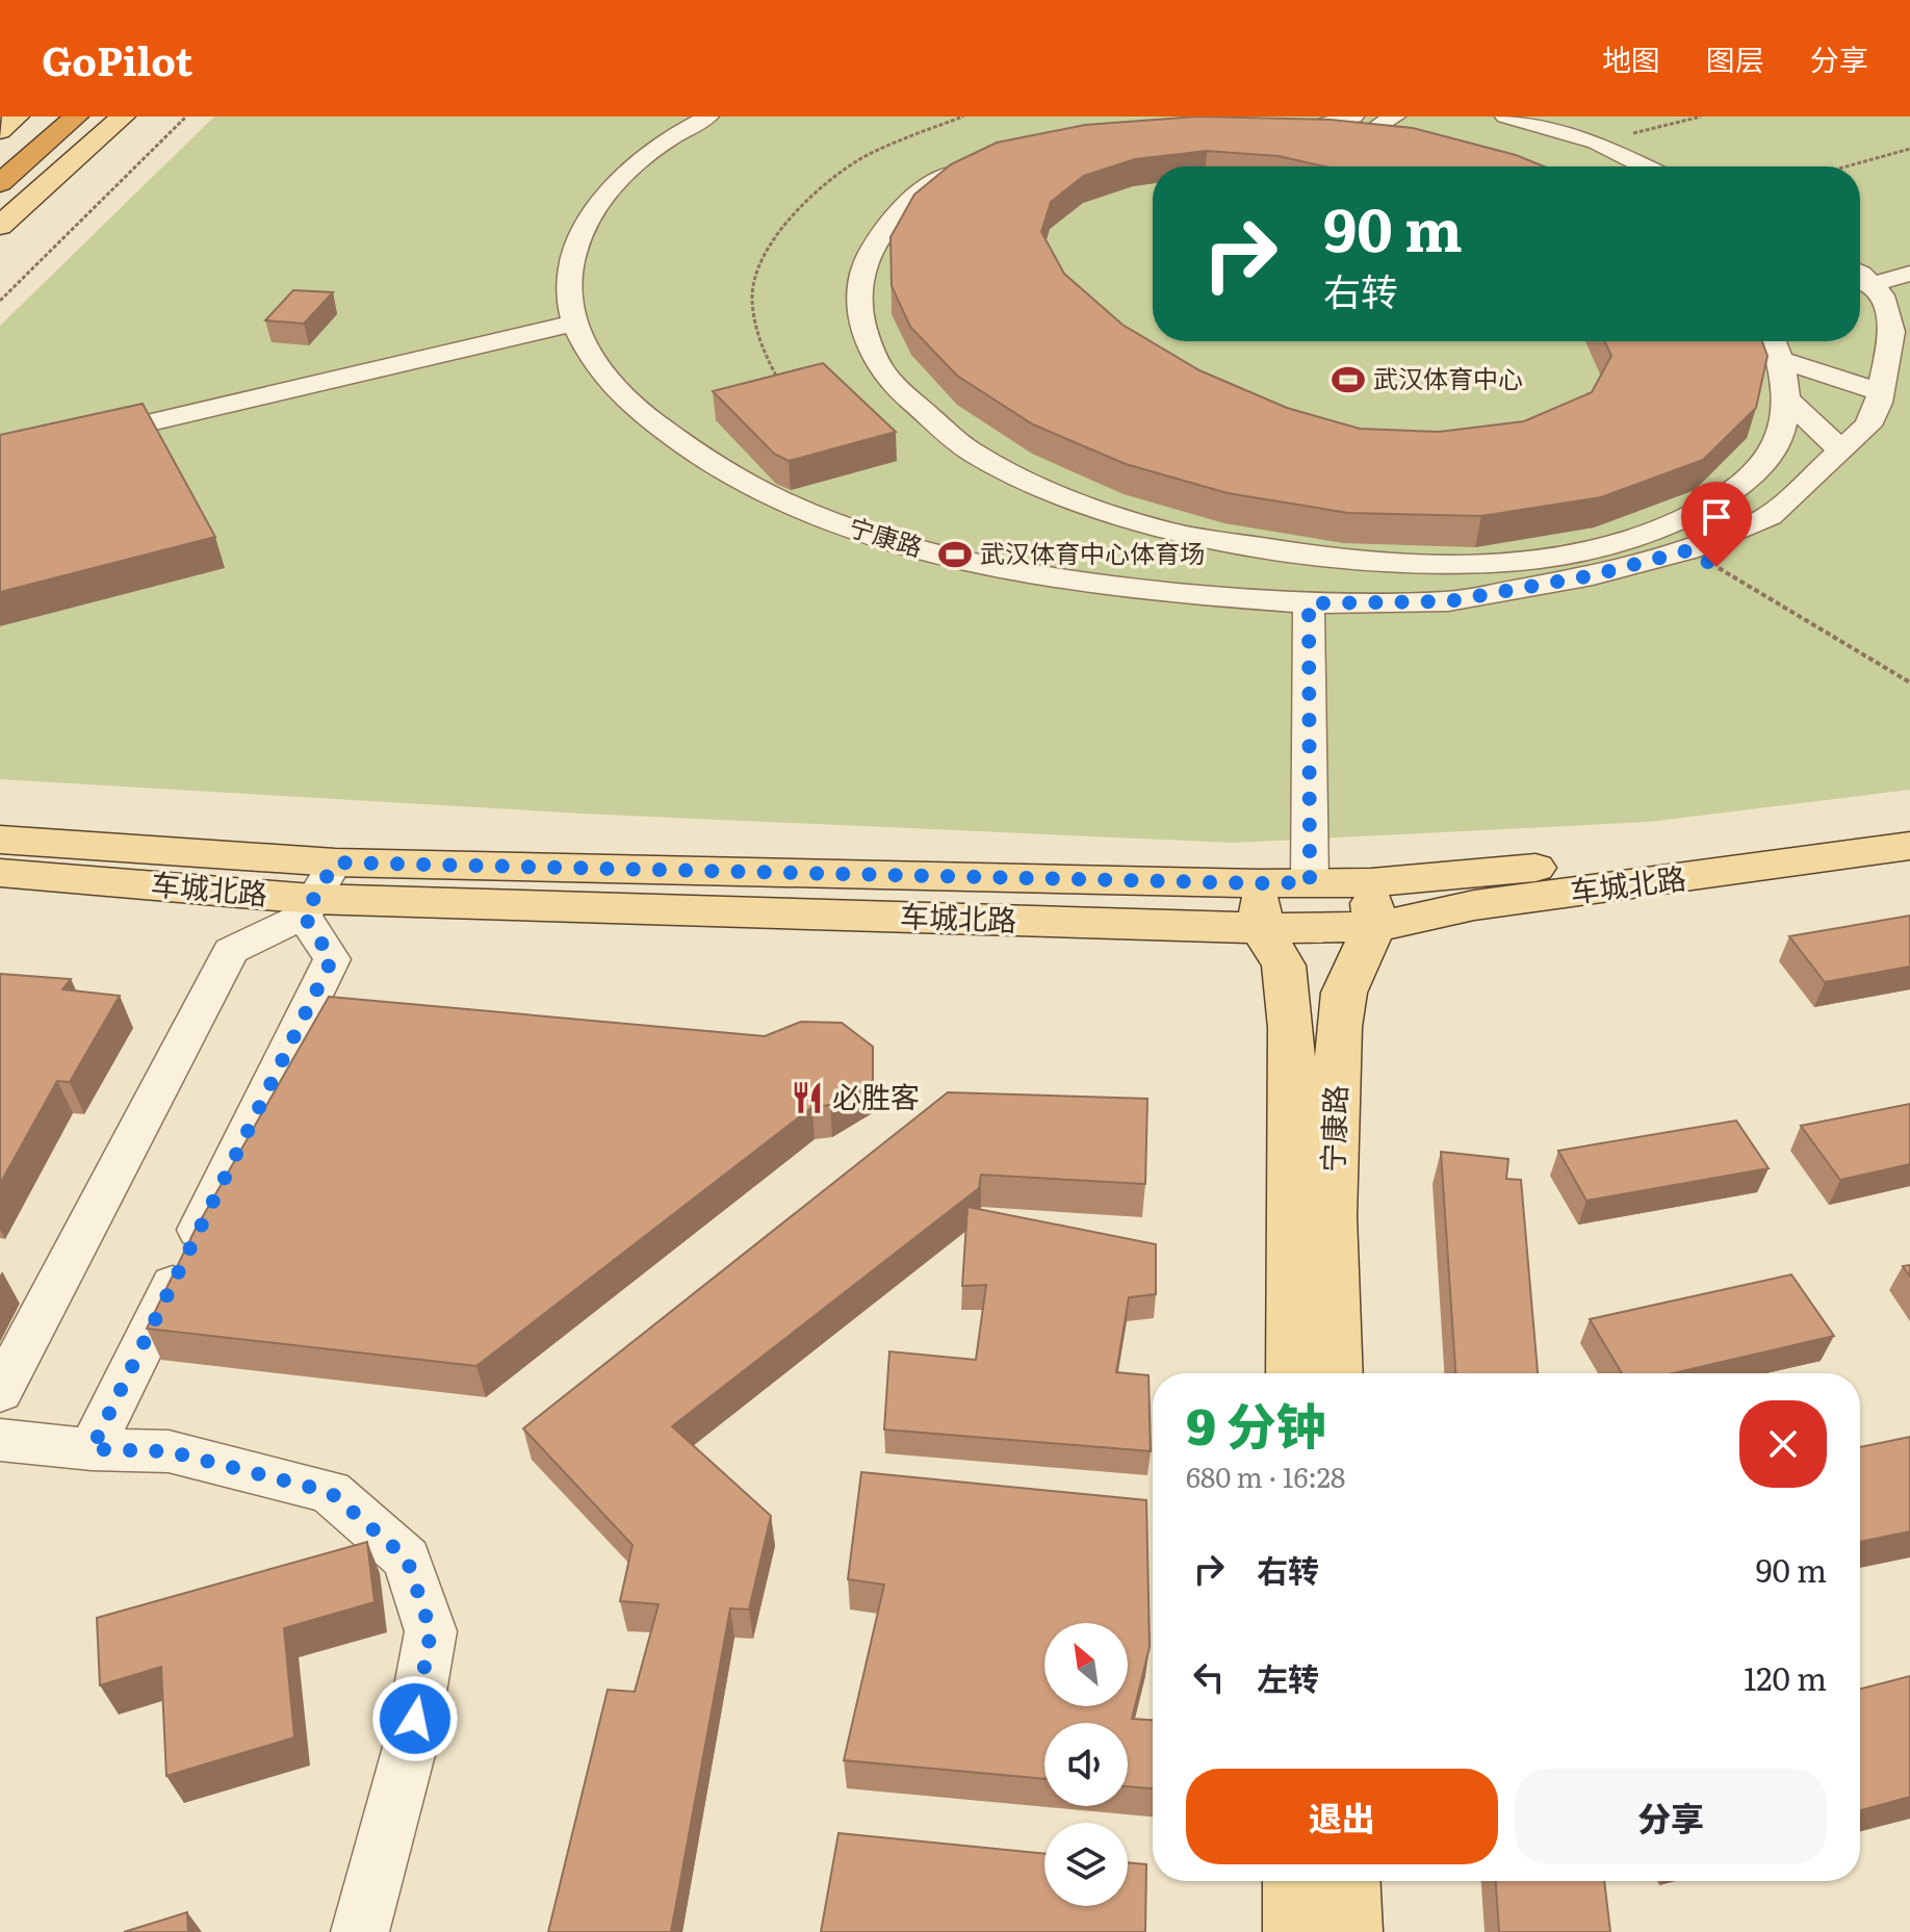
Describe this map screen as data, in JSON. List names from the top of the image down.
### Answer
{
  "streets": {
    "main road": ["宁康路", "车城北路"]
  },
  "crossings": [
    ["宁康路", "车城北路"]
  ],
  "places": {
    "sports": ["武汉体育中心", "武汉体育中心体育场"],
    "restaurant": ["必胜客"]
  },
  "north": "top left",
  "page": {
    "header": "GoPilot",
    "nav": ["地图", "图层", "分享"],
    "turn": ["90 m", "右转"],
    "heading": ["9 分钟", "680 m · 16:28"],
    "list": [
      {
        "name": "右转",
        "value": "90 m"
      },
      {
        "name": "左转",
        "value": "120 m"
      }
    ],
    "buttons": ["退出", "分享"]
  }
}
